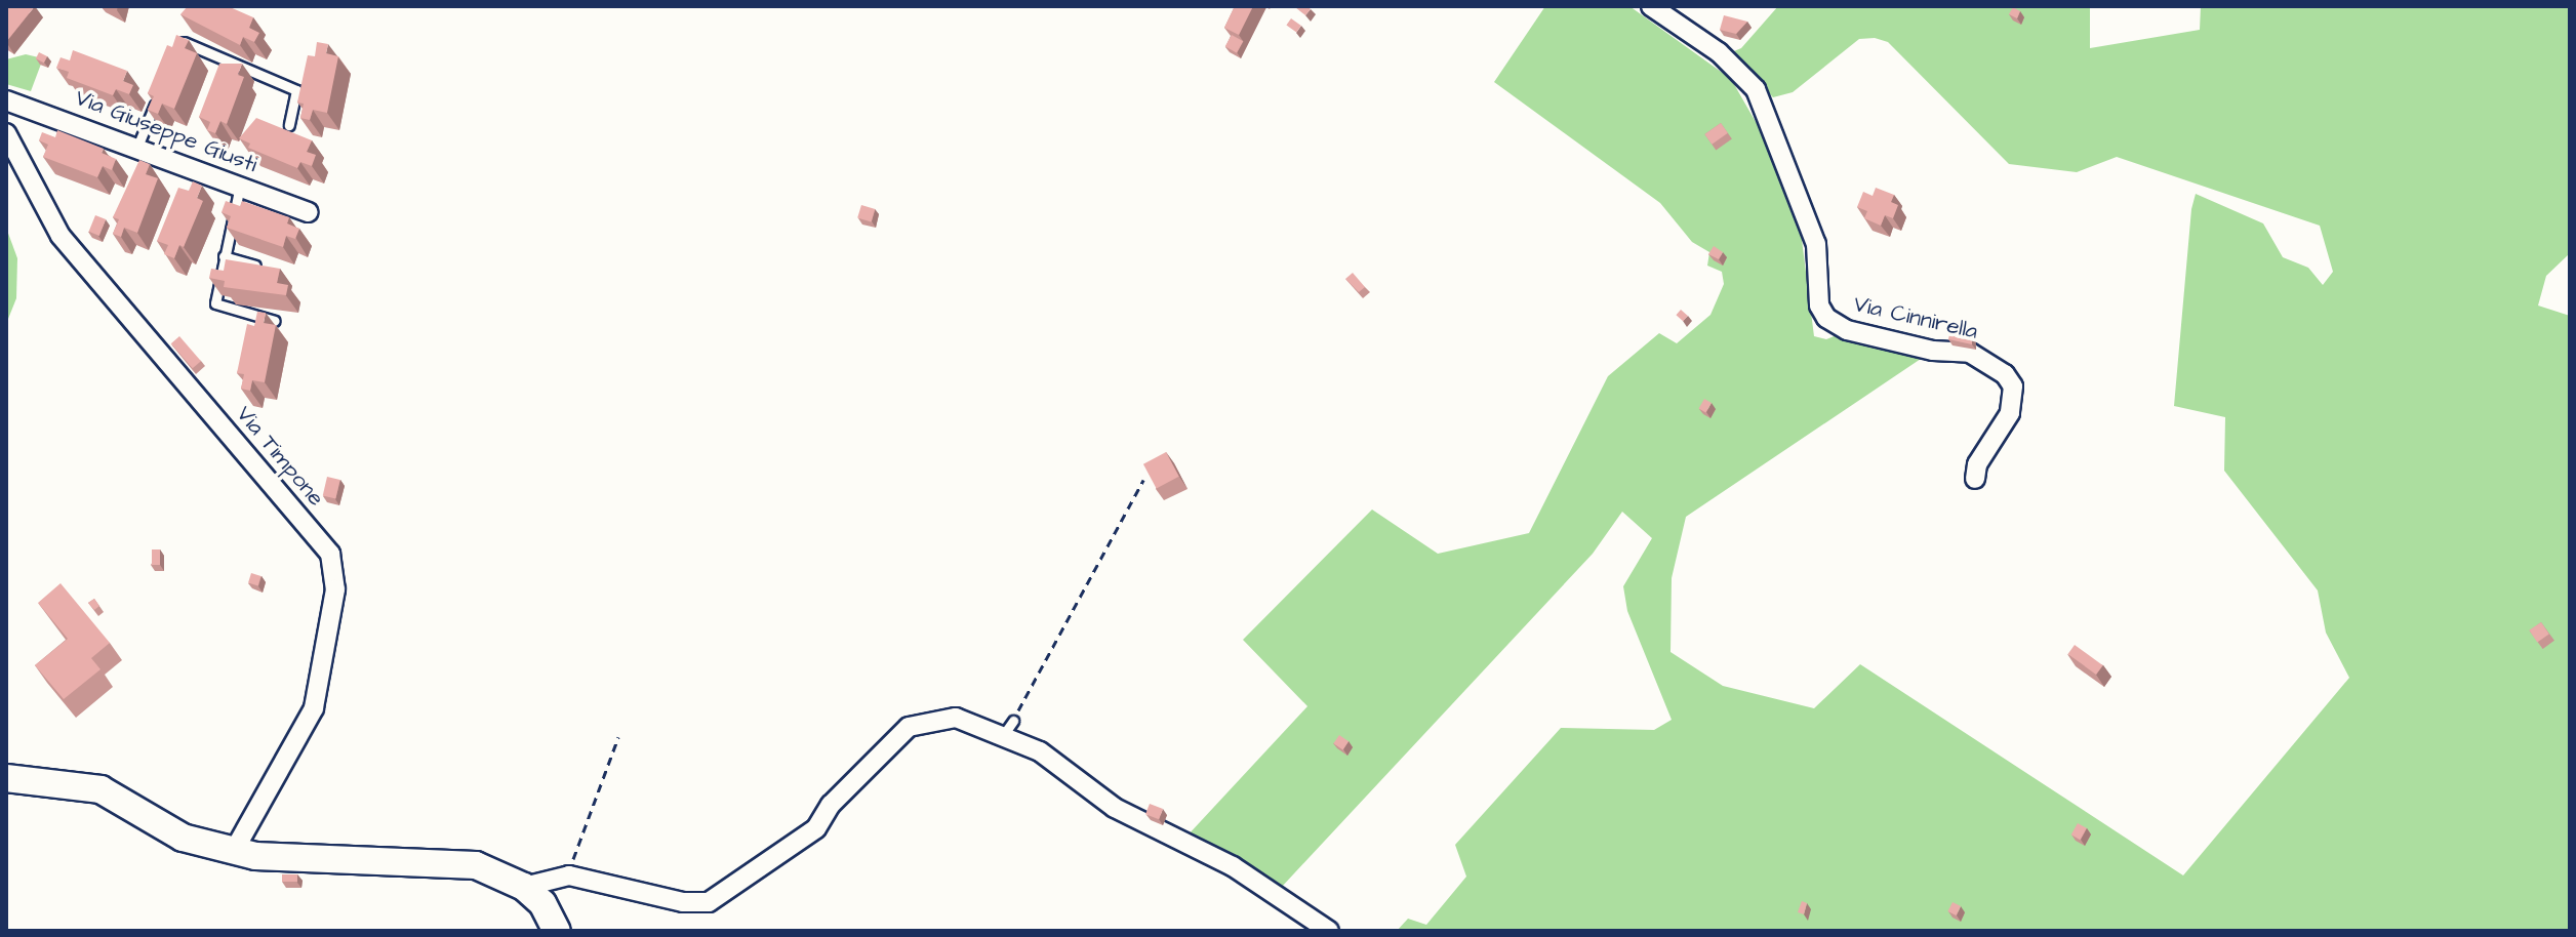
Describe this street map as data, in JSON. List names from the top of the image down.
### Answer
{
  "streets": {
    "street": ["Via Giuseppe Giusti", "Via Cinnirella", "Via Timpone"]
  }
}
